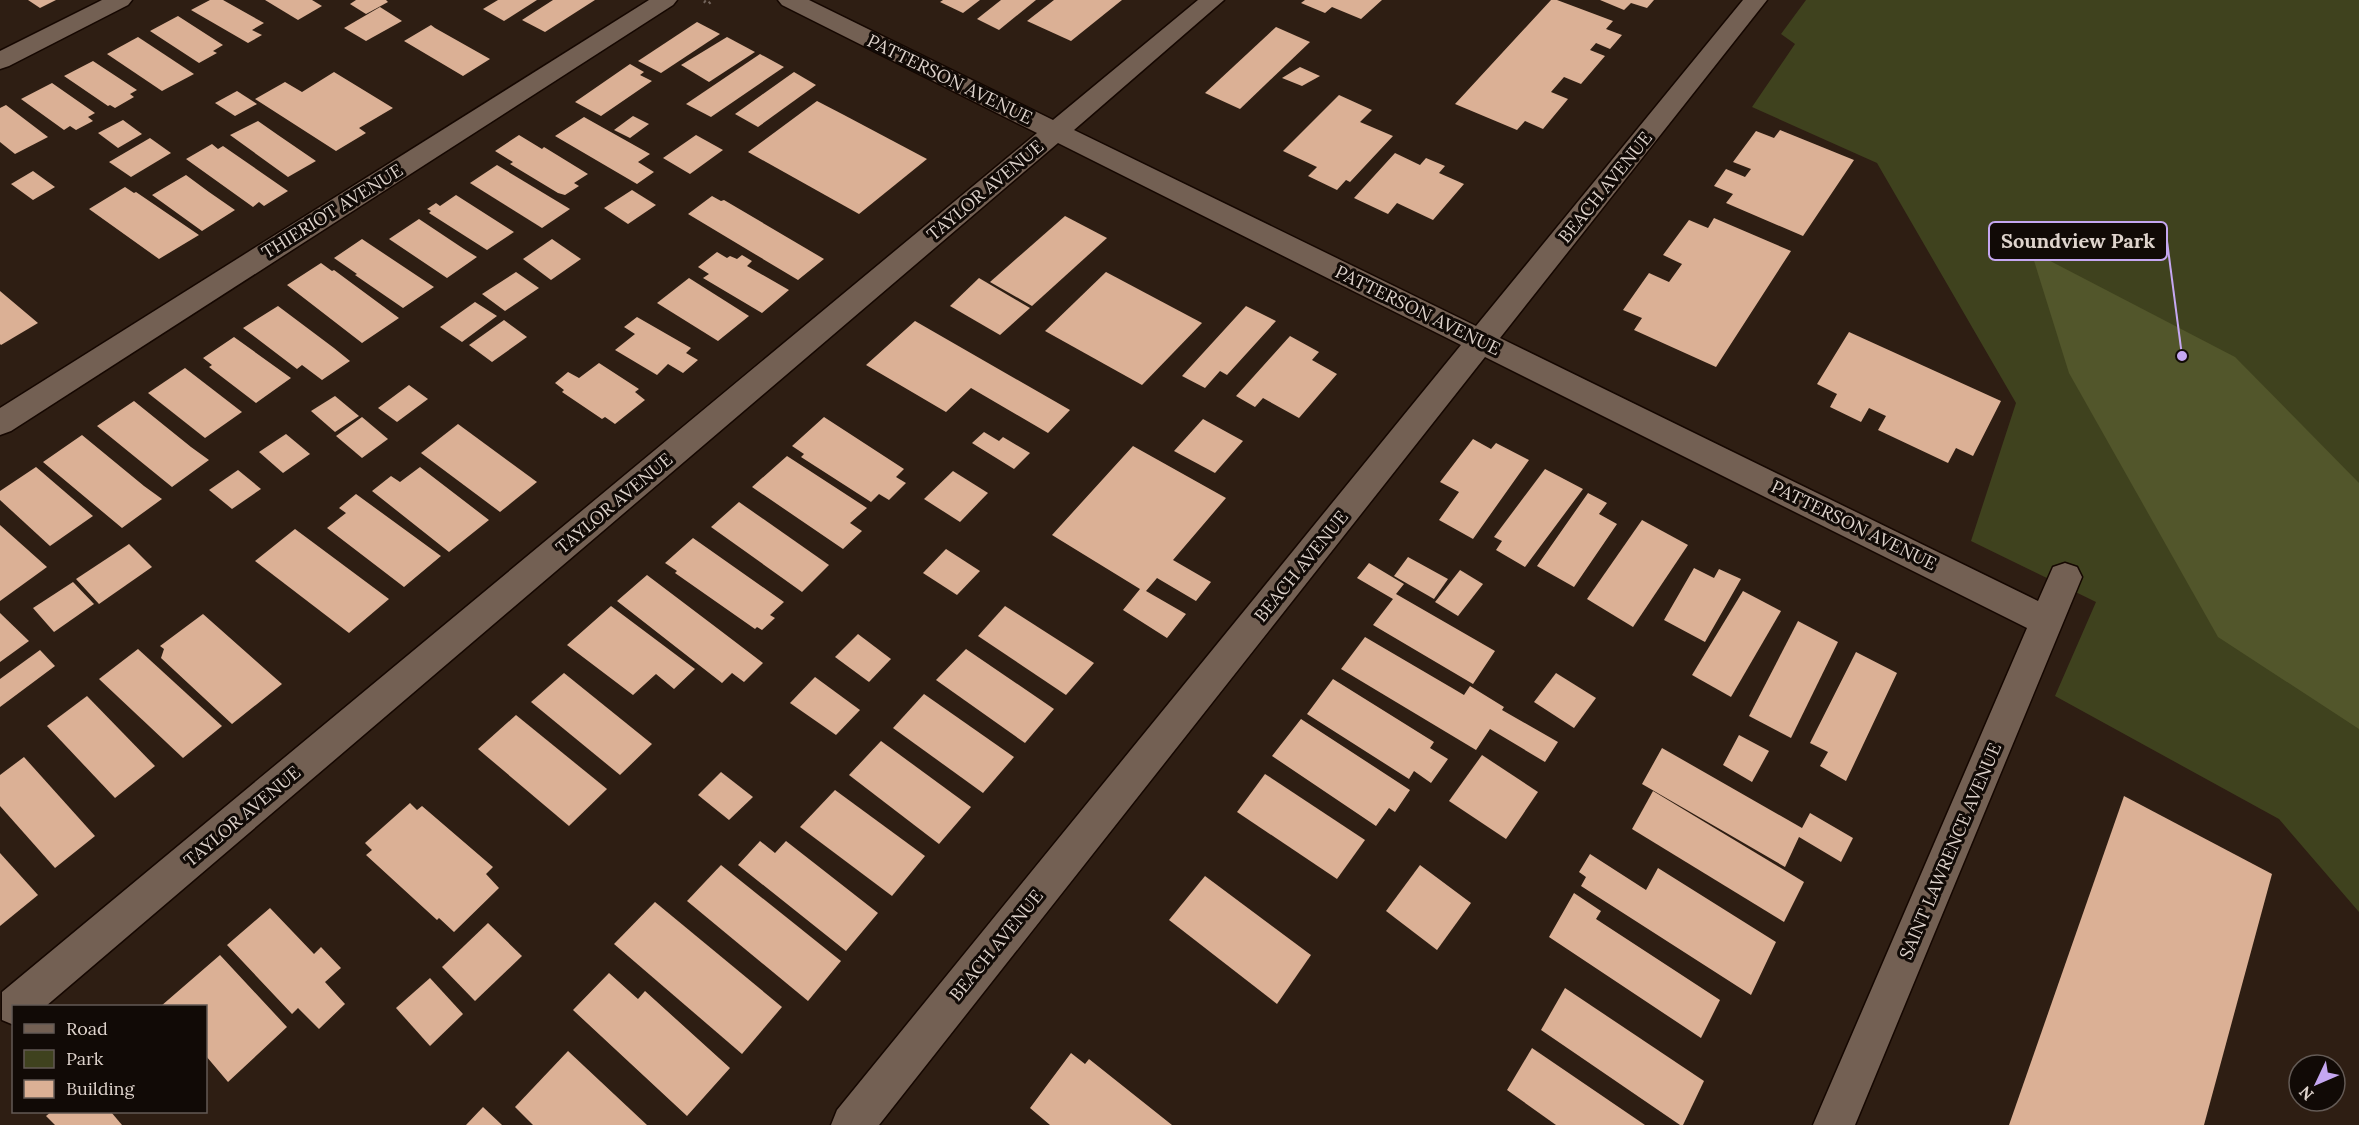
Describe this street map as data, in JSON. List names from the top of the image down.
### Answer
{
  "streets": {
    "street": [
      "PATTERSON AVENUE",
      "BEACH AVENUE",
      "TAYLOR AVENUE",
      "THIERIOT AVENUE",
      "SAINT LAWRENCE AVENUE"
    ]
  },
  "crossings": [
    ["PATTERSON AVENUE", "BEACH AVENUE"],
    ["PATTERSON AVENUE", "TAYLOR AVENUE"],
    ["PATTERSON AVENUE", "SAINT LAWRENCE AVENUE"]
  ],
  "places": ["Soundview Park"],
  "legend": ["Road", "Park", "Building"],
  "north": "bottom left"
}
